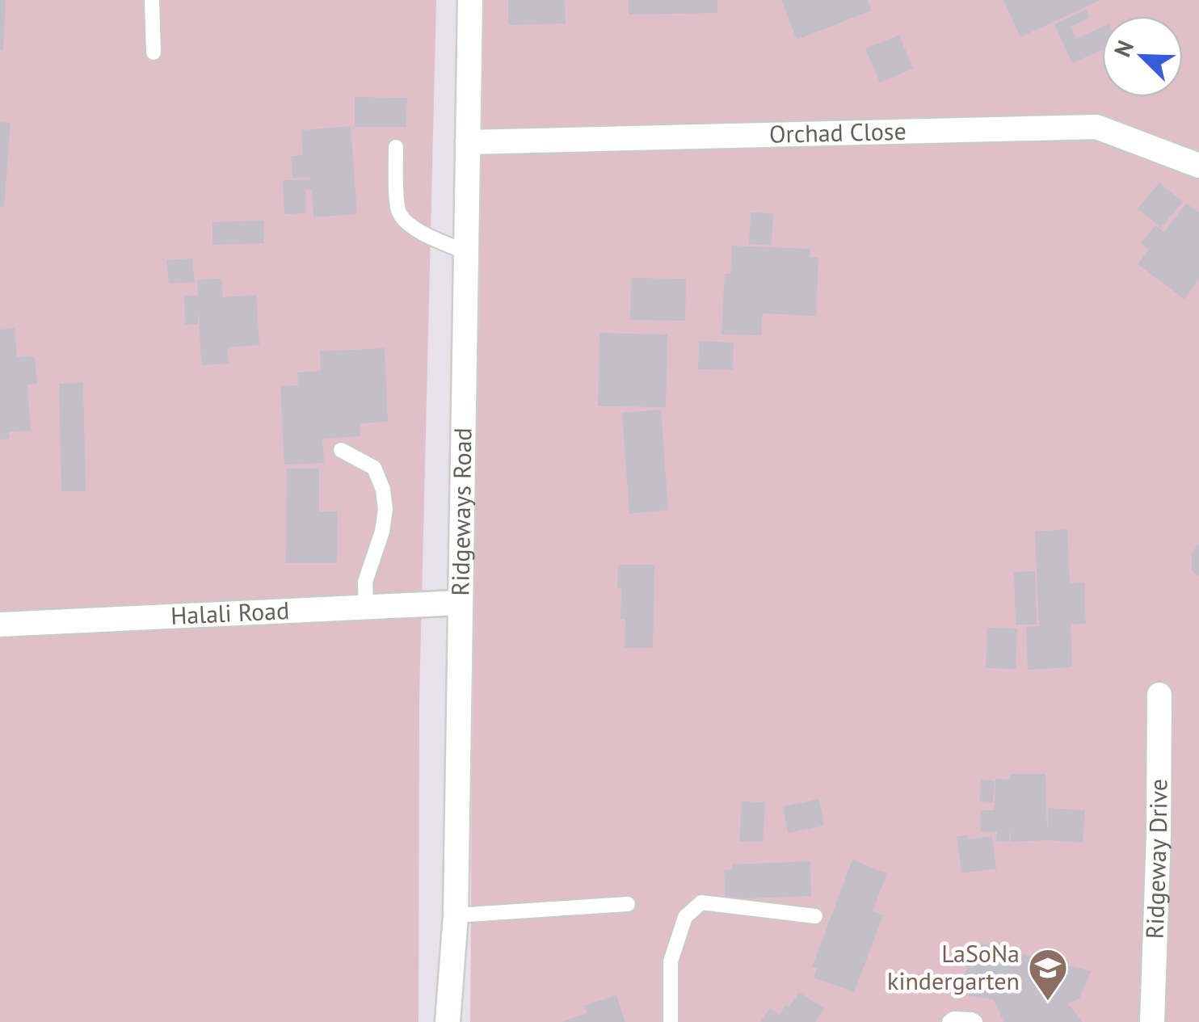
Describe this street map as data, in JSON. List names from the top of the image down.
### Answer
{
  "streets": {
    "street": [
      "Orchad Close",
      "Ridgeways Road",
      "Halali Road",
      "Ridgeway Drive"
    ]
  },
  "crossings": [
    ["Orchad Close", "Ridgeways Road"],
    ["Ridgeways Road", "Halali Road"]
  ],
  "places": {
    "school or university": ["LaSoNa kindergarten"]
  },
  "north": "top left"
}
